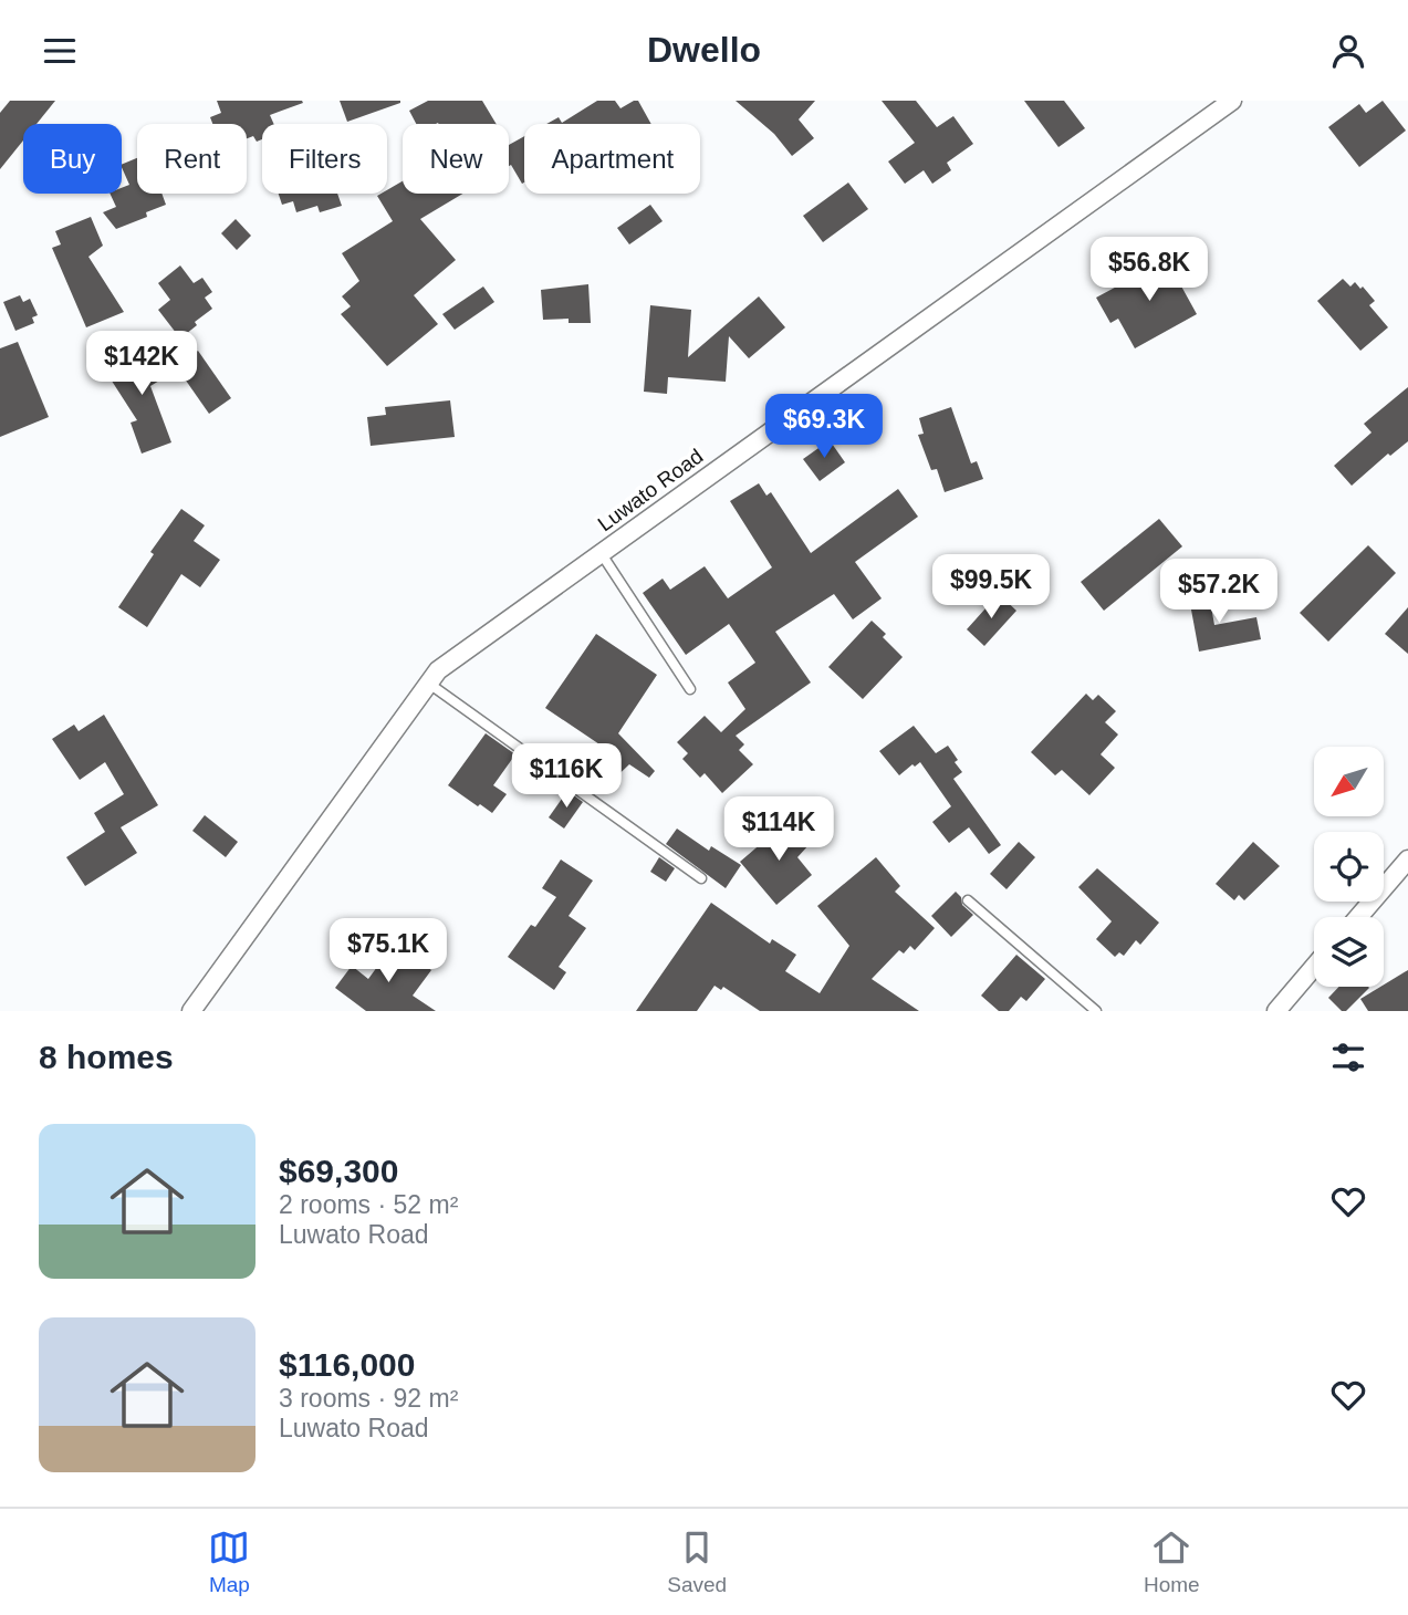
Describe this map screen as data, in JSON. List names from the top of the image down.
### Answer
{
  "streets": {
    "street": ["Luwato Road"]
  },
  "north": "bottom left",
  "page": {
    "header": "Dwello",
    "chip": [
      "Buy",
      "Rent",
      "Filters",
      "New",
      "Apartment"
    ],
    "price": [
      "$56.8K",
      "$142K",
      "$69.3K",
      "$99.5K",
      "$57.2K",
      "$116K",
      "$114K",
      "$75.1K"
    ],
    "heading": "8 homes",
    "list": [
      {
        "name": "$69,300",
        "note": "2 rooms · 52 m² · Luwato Road"
      },
      {
        "name": "$116,000",
        "note": "3 rooms · 92 m² · Luwato Road"
      }
    ],
    "tabs": ["Map", "Saved", "Home"]
  }
}
